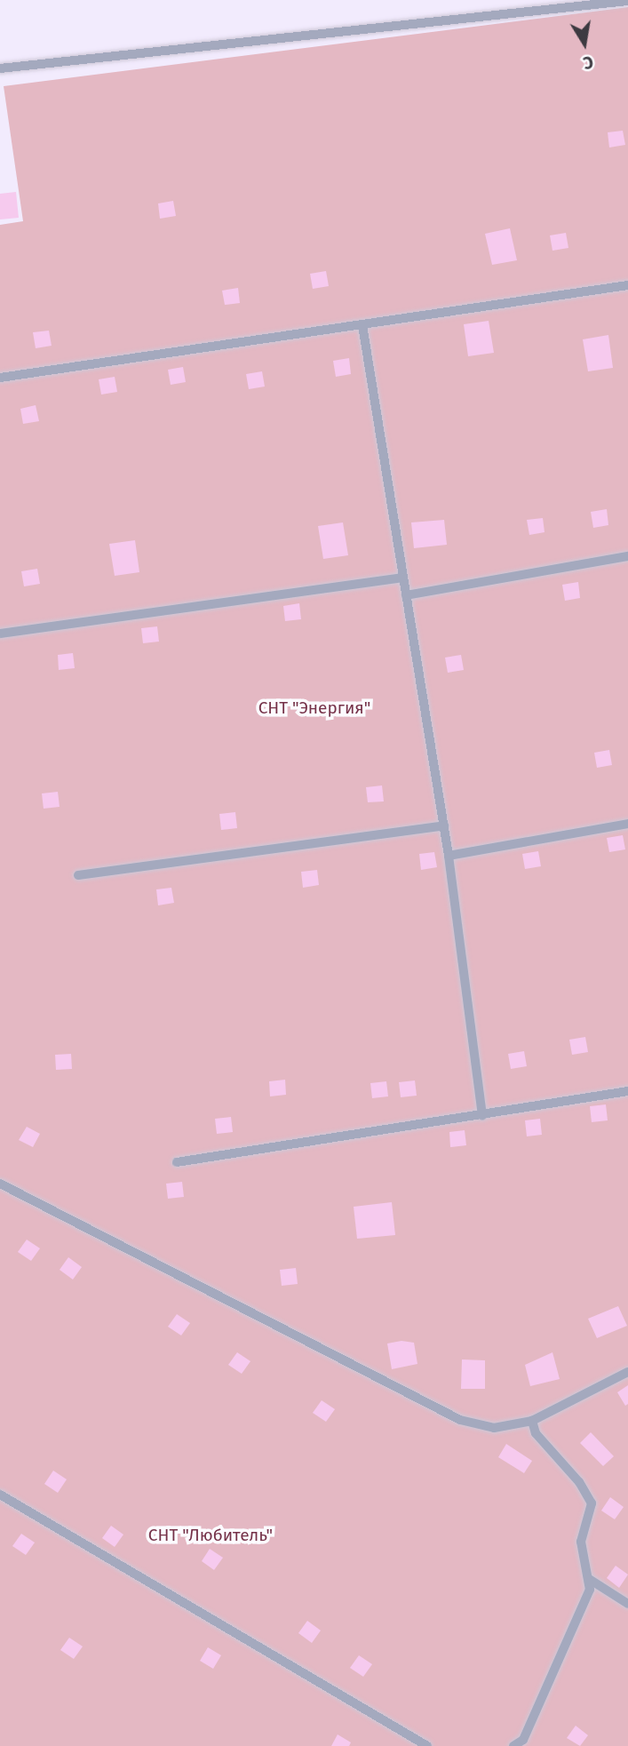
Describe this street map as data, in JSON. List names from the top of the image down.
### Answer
{
  "parks": ["СНТ \"Энергия\"", "СНТ \"Любитель\""],
  "north": "bottom"
}
